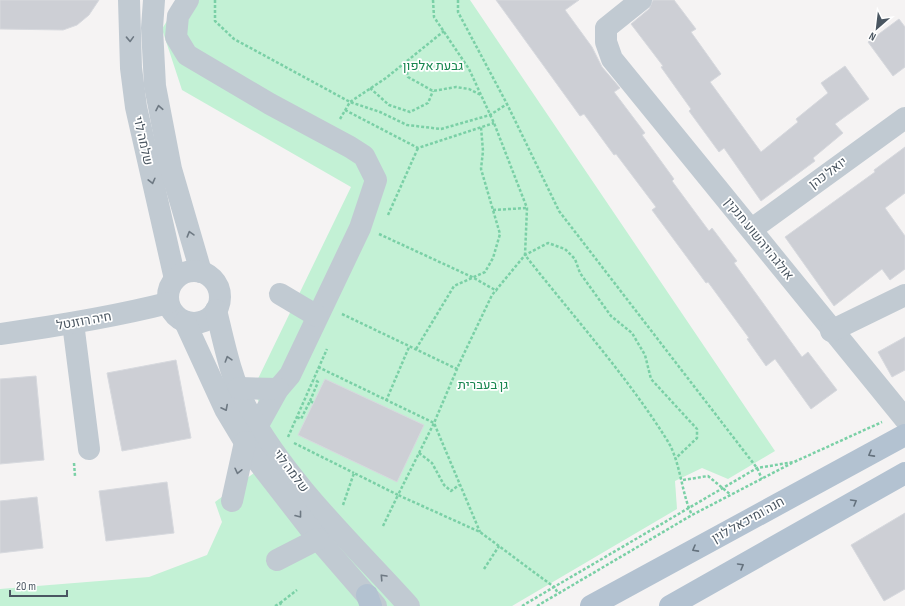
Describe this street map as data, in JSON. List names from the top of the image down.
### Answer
{
  "streets": {
    "main road": ["חנה ומיכאל לוין"],
    "street": [
      "שלמה לוי",
      "יואל כהן",
      "אולגה ויהשוע חנקין",
      "חיה רוזנטל"
    ]
  },
  "crossings": [
    ["שלמה לוי", "חיה רוזנטל"],
    ["יואל כהן", "אולגה ויהשוע חנקין"]
  ],
  "parks": ["גבעת אלפון", "גן בעברית"],
  "scale_bar": "20 m",
  "north": "bottom left"
}
